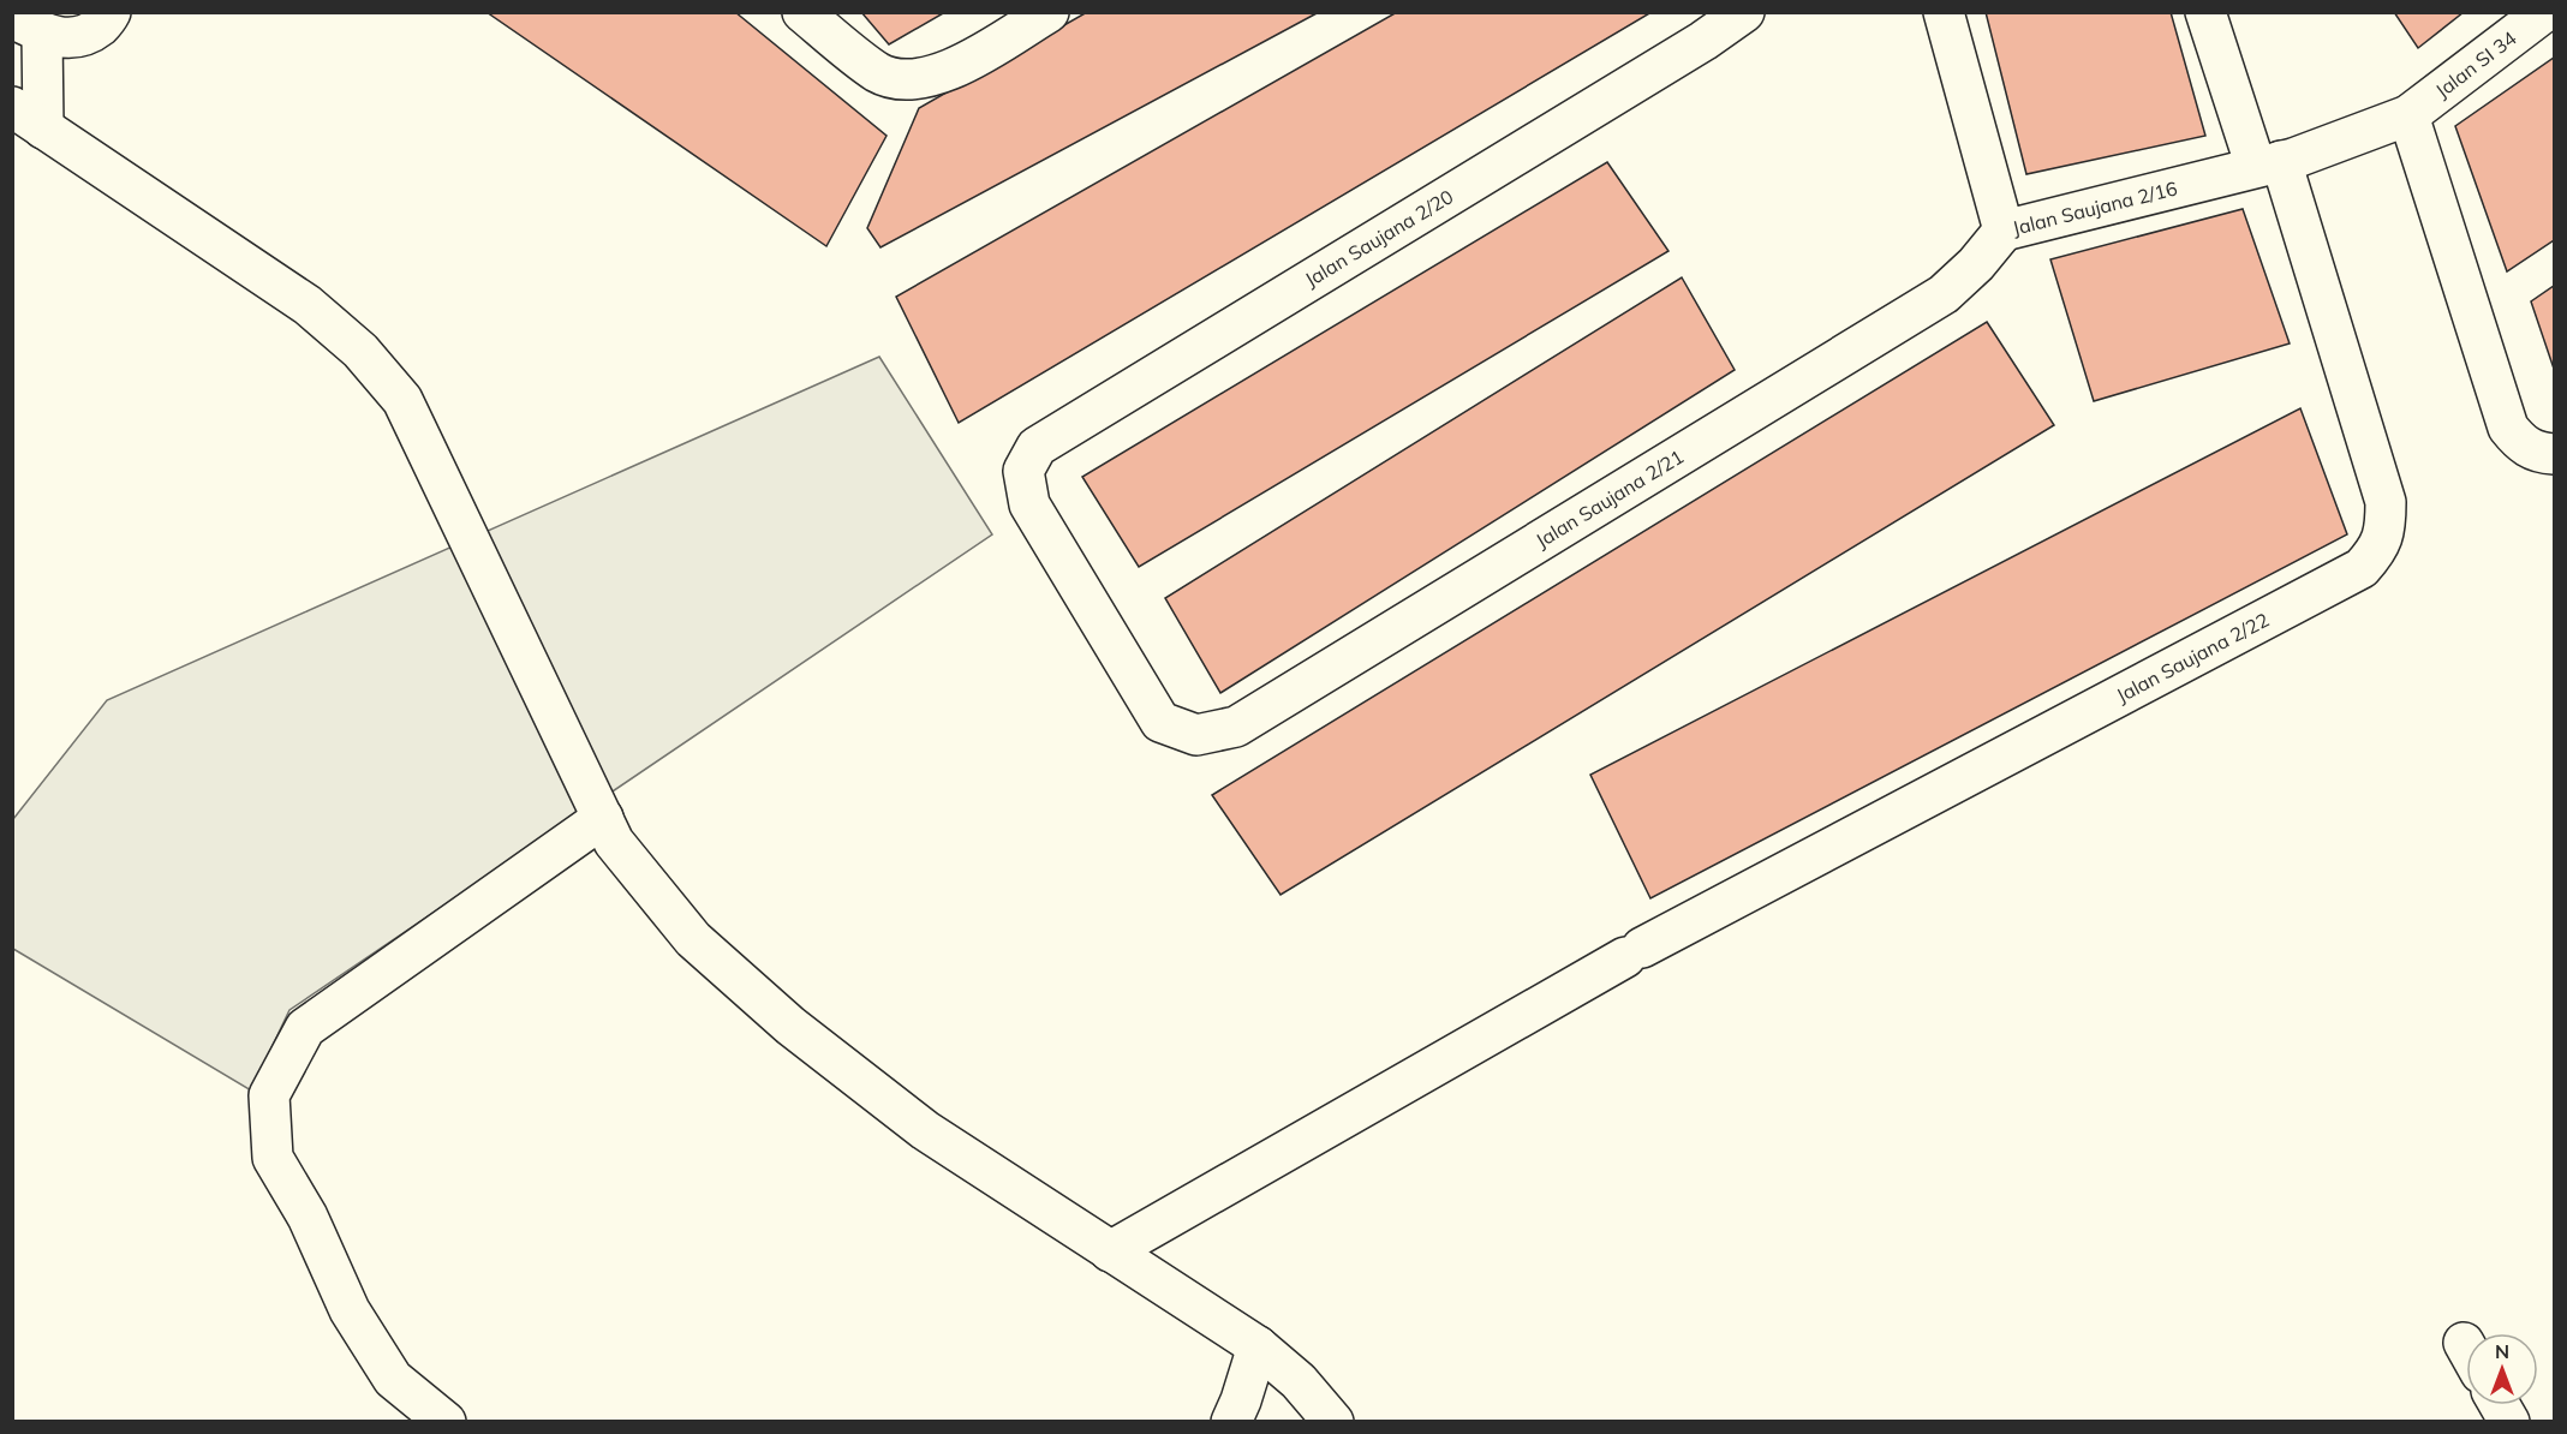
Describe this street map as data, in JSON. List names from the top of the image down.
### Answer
{
  "streets": {
    "street": [
      "Jalan SI 34",
      "Jalan Saujana 2/16",
      "Jalan Saujana 2/20",
      "Jalan Saujana 2/21",
      "Jalan Saujana 2/22"
    ]
  },
  "crossings": [
    ["Jalan SI 34", "Jalan Saujana 2/16"],
    ["Jalan SI 34", "Jalan Saujana 2/22"],
    ["Jalan Saujana 2/16", "Jalan Saujana 2/21"],
    ["Jalan Saujana 2/16", "Jalan Saujana 2/22"],
    ["Jalan Saujana 2/20", "Jalan Saujana 2/21"]
  ],
  "north": "top"
}
